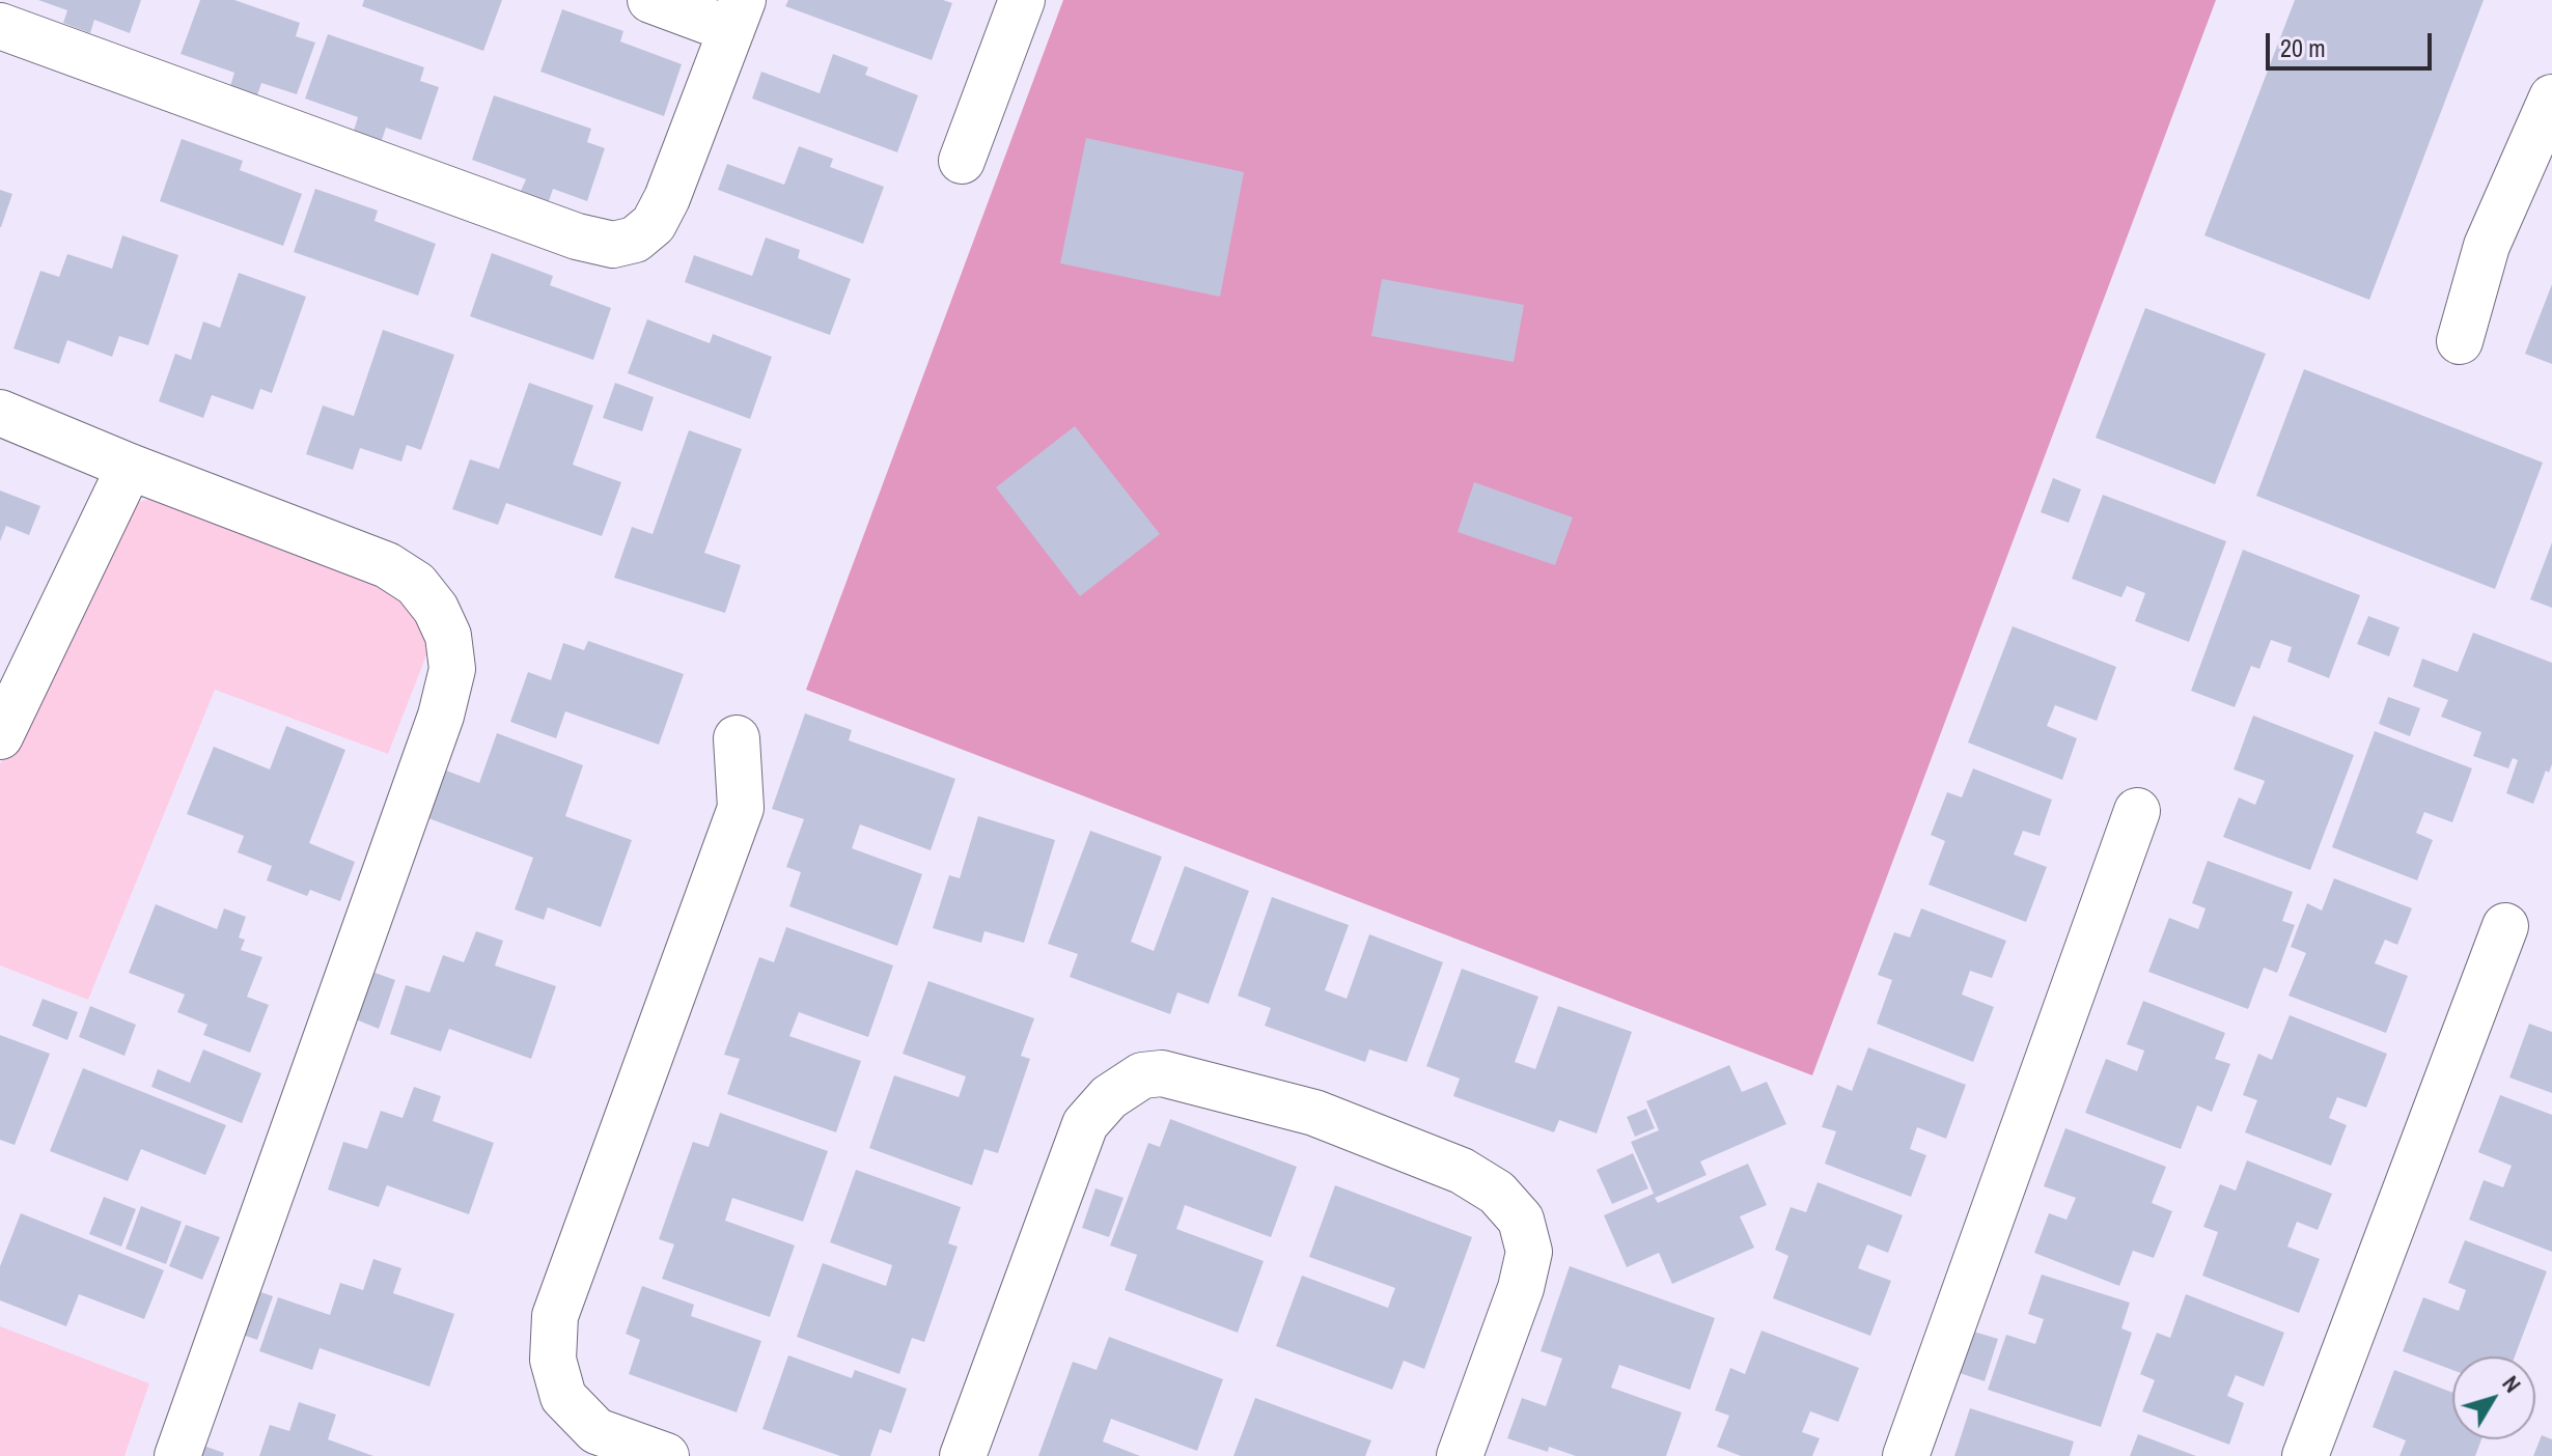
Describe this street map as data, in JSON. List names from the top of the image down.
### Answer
{
  "scale_bar": "20 m",
  "north": "top right"
}
